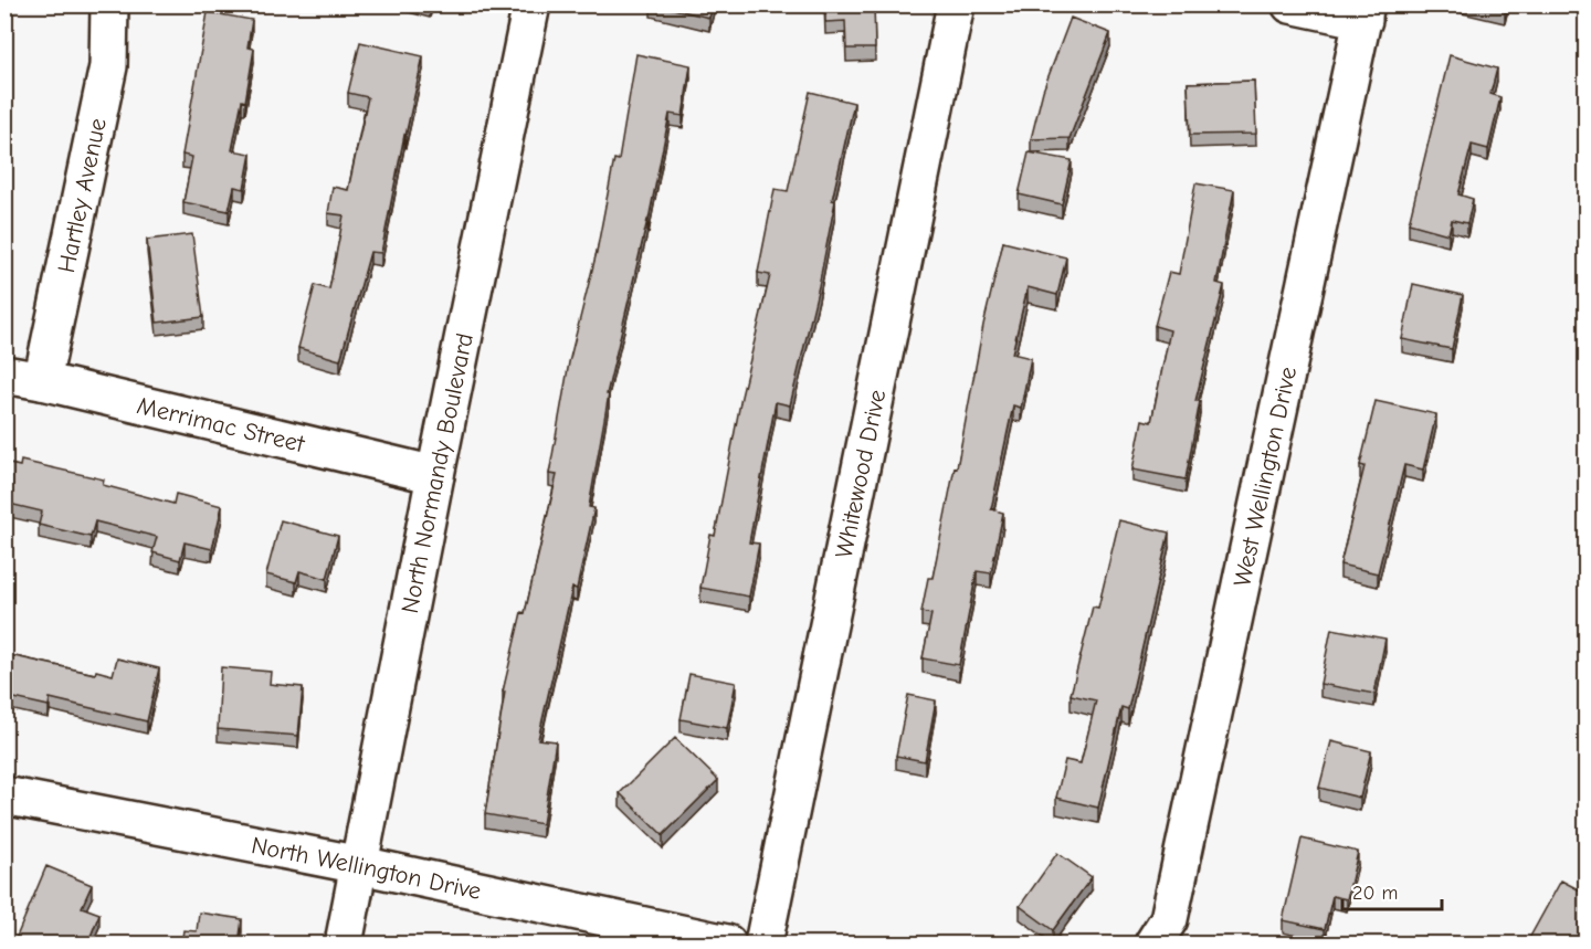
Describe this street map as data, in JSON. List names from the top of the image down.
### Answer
{
  "streets": {
    "street": [
      "Hartley Avenue",
      "Merrimac Street",
      "North Normandy Boulevard",
      "Whitewood Drive",
      "West Wellington Drive",
      "North Wellington Drive"
    ]
  },
  "crossings": [
    ["Hartley Avenue", "Merrimac Street"],
    ["Merrimac Street", "North Normandy Boulevard"],
    ["North Normandy Boulevard", "North Wellington Drive"]
  ],
  "scale_bar": "20 m"
}
